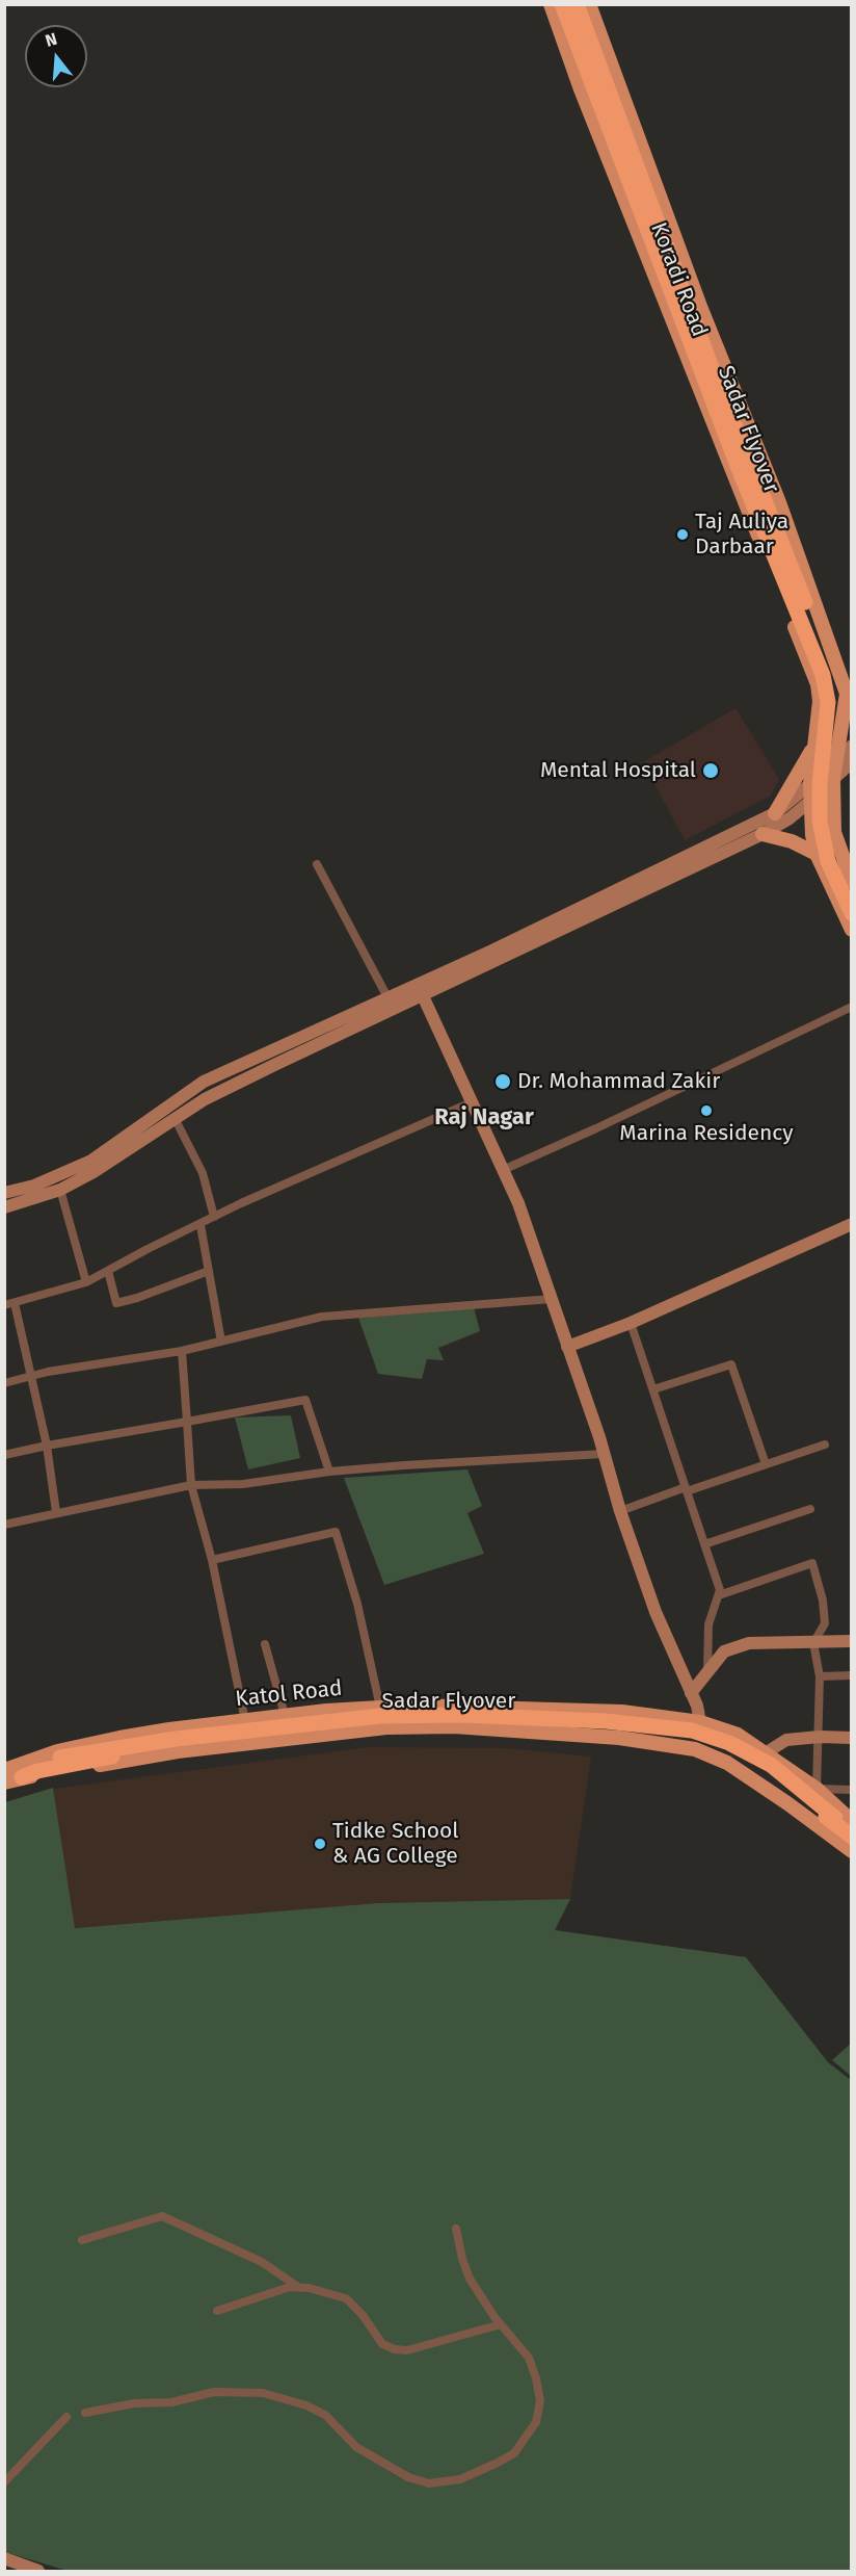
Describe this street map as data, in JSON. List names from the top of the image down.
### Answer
{
  "streets": {
    "highway": ["Sadar Flyover"],
    "main road": ["Koradi Road", "Katol Road"]
  },
  "crossings": [
    ["Sadar Flyover", "Katol Road"]
  ],
  "districts": ["Raj Nagar"],
  "places": [
    "Taj Auliya Darbaar",
    "Mental Hospital",
    "Dr. Mohammad Zakir",
    "Marina Residency",
    "Tidke School & AG College"
  ],
  "north": "top"
}
